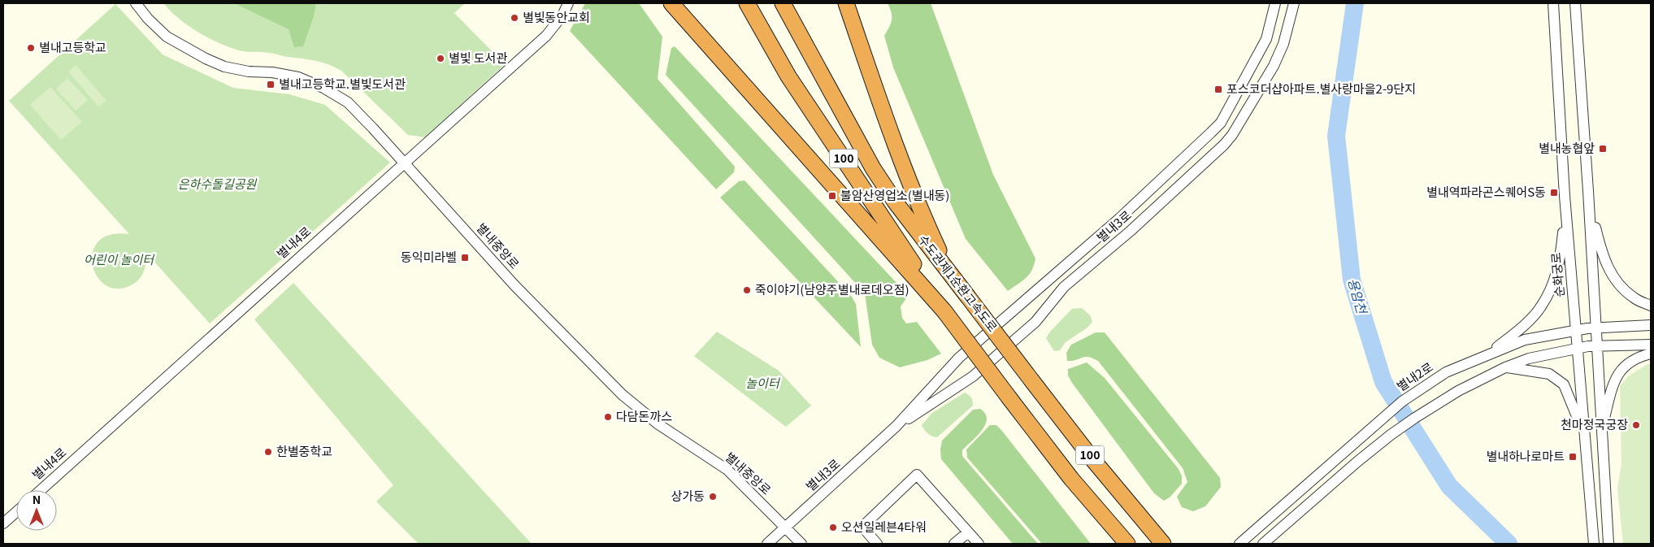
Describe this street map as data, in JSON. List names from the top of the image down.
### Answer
{
  "streets": {
    "highway": ["100", "수도권제1순환고속도로"],
    "street": [
      "별내3로",
      "별내4로",
      "별내중앙로",
      "순화궁로",
      "별내2로"
    ]
  },
  "crossings": [
    ["별내3로", "별내중앙로"],
    ["별내4로", "별내중앙로"],
    ["순화궁로", "별내2로"]
  ],
  "water": ["용암천"],
  "parks": ["은하수돌길공원", "어린이 놀이터", "놀이터"],
  "places": {
    "other": [
      "별빛동안교회",
      "별내고등학교",
      "별빛 도서관",
      "죽이야기(남양주별내로데오점)",
      "다담돈까스",
      "천마정국궁장",
      "한별중학교",
      "상가동",
      "오션일레븐4타워"
    ],
    "transit": [
      "별내고등학교.별빛도서관",
      "포스코더샵아파트.별사랑마을2-9단지",
      "별내농협앞",
      "별내역파라곤스퀘어S동",
      "불암산영업소(별내동)",
      "동익미라벨",
      "별내하나로마트"
    ]
  },
  "north": "top"
}
